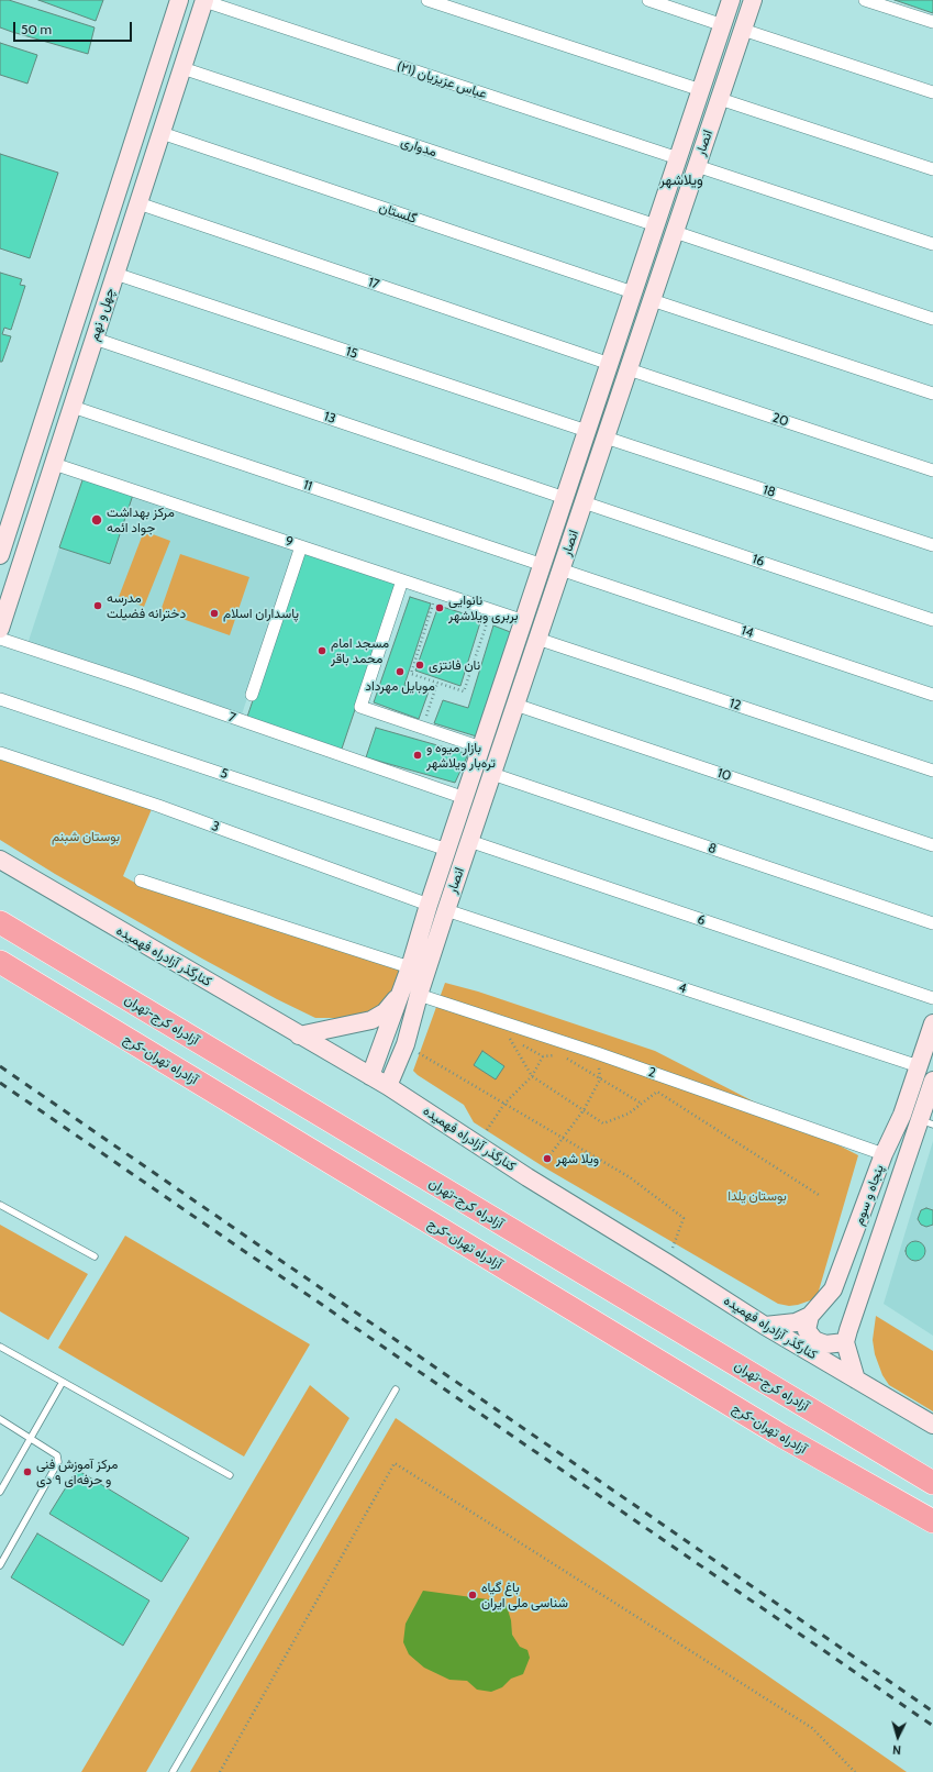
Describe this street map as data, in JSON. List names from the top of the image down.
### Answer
{
  "streets": {
    "highway": ["آزادراه کرج-تهران", "آزادراه تهران-کرج"],
    "street": [
      "عباس عزیزیان (۲۱)",
      "انصار",
      "مدواری",
      "گلستان",
      "17",
      "چهل و نهم",
      "15",
      "13",
      "20",
      "11",
      "18",
      "9",
      "16",
      "14",
      "12",
      "7",
      "5",
      "10",
      "3",
      "8",
      "6",
      "کنارگذر آزادراه فهمیده",
      "4",
      "2",
      "پنجاه و سوم"
    ]
  },
  "crossings": [
    ["عباس عزیزیان (۲۱)", "انصار"],
    ["عباس عزیزیان (۲۱)", "چهل و نهم"],
    ["انصار", "مدواری"],
    ["انصار", "گلستان"],
    ["انصار", "17"],
    ["انصار", "15"],
    ["انصار", "13"],
    ["انصار", "20"],
    ["انصار", "11"],
    ["انصار", "18"],
    ["انصار", "9"],
    ["انصار", "16"],
    ["انصار", "14"],
    ["انصار", "12"],
    ["انصار", "7"],
    ["انصار", "5"],
    ["انصار", "10"],
    ["انصار", "3"],
    ["انصار", "8"],
    ["انصار", "6"],
    ["انصار", "کنارگذر آزادراه فهمیده"],
    ["انصار", "4"],
    ["انصار", "2"],
    ["مدواری", "چهل و نهم"],
    ["گلستان", "چهل و نهم"],
    ["17", "چهل و نهم"],
    ["چهل و نهم", "15"],
    ["چهل و نهم", "13"],
    ["چهل و نهم", "11"],
    ["چهل و نهم", "9"],
    ["کنارگذر آزادراه فهمیده", "پنجاه و سوم"],
    ["4", "پنجاه و سوم"],
    ["2", "پنجاه و سوم"]
  ],
  "districts": ["ویلاشهر"],
  "parks": ["بوستان شبنم", "بوستان یلدا"],
  "places": [
    "مرکز بهداشت جواد ائمه",
    "مدرسه دخترانه فضیلت",
    "نانوایی بربری ویلاشهر",
    "پاسداران اسلام",
    "مسجد امام محمد باقر",
    "نان فانتزی",
    "موبایل مهرداد",
    "بازار میوه و تره‌بار ویلاشهر",
    "ویلا شهر",
    "مرکز آموزش فنی و حرفه‌ای ۹ دی",
    "باغ گیاه‌ شناسی ملی ایران"
  ],
  "scale_bar": "50 m",
  "north": "bottom"
}
